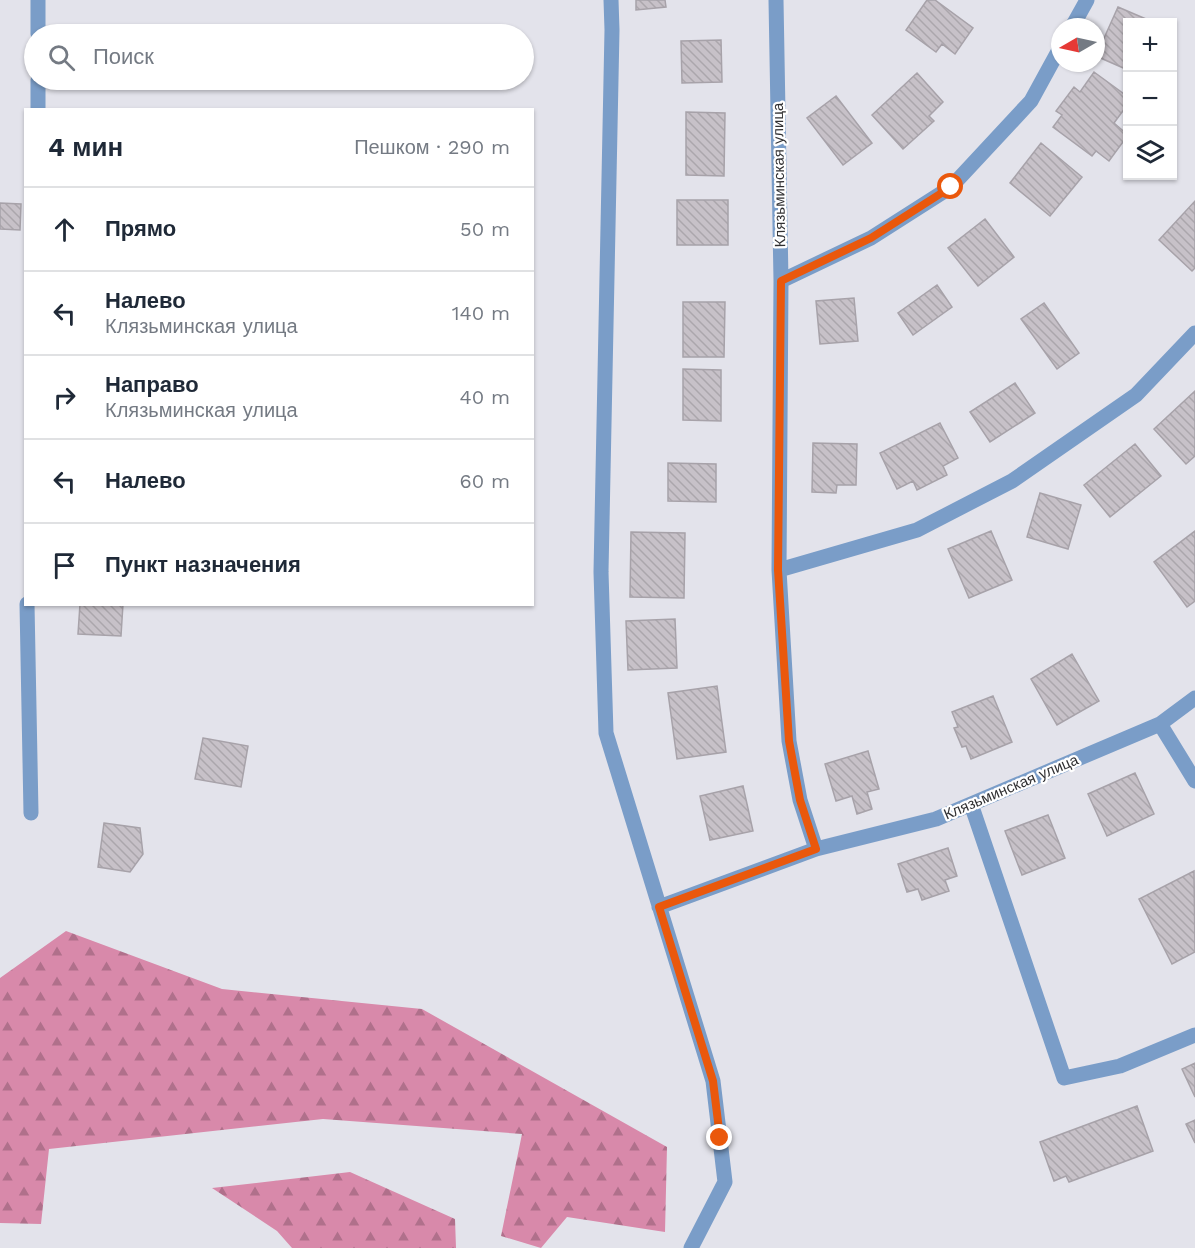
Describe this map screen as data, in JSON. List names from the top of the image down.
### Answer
{
  "streets": {
    "street": ["Клязьминская улица"]
  },
  "north": "left",
  "page": {
    "map_buttons": ["+", "−"],
    "search": "Поиск",
    "heading": ["4 мин", "Пешком · 290 m"],
    "list": [
      ["Прямо", "50 m"],
      ["Налево", "Клязьминская улица", "140 m"],
      ["Направо", "Клязьминская улица", "40 m"],
      ["Налево", "60 m"],
      "Пункт назначения"
    ]
  }
}
